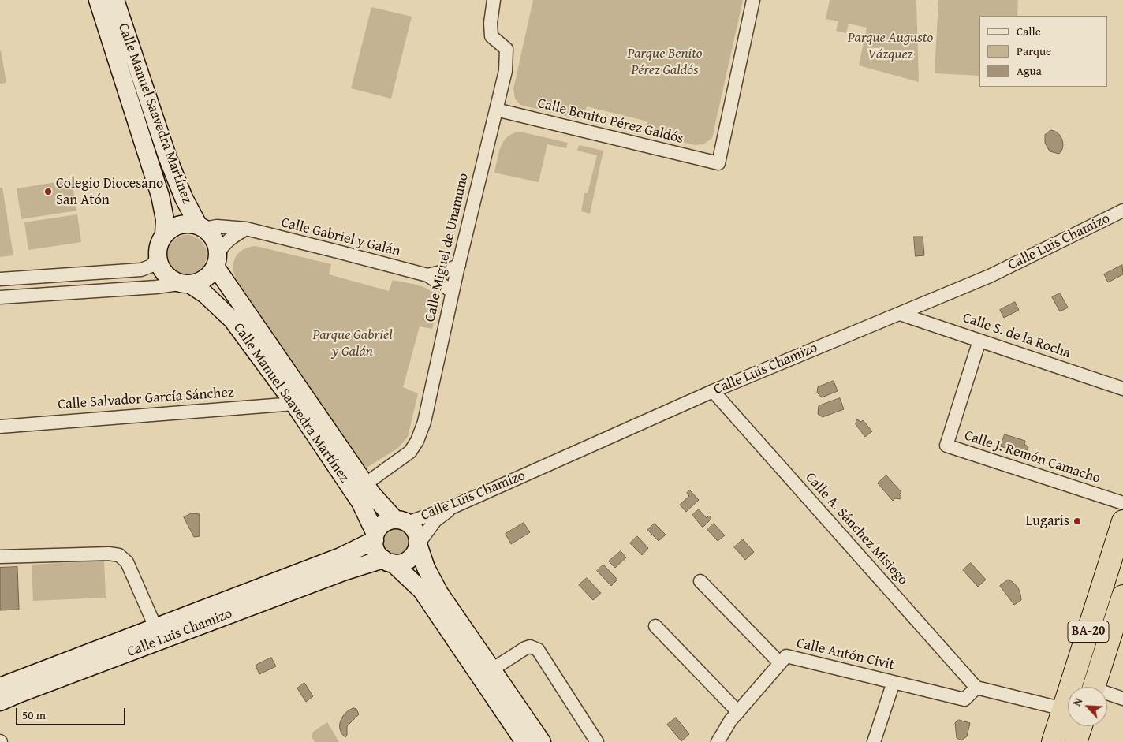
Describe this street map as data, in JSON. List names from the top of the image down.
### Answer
{
  "streets": {
    "highway": ["BA-20"],
    "main road": ["Calle Manuel Saavedra Martínez", "Calle Luis Chamizo"],
    "street": [
      "Calle Benito Pérez Galdós",
      "Calle Gabriel y Galán",
      "Calle Miguel de Unamuno",
      "Calle S. de la Rocha",
      "Calle Salvador García Sánchez",
      "Calle J. Remón Camacho",
      "Calle A. Sánchez Misiego",
      "Calle Antón Civit"
    ]
  },
  "crossings": [
    ["Calle Manuel Saavedra Martínez", "Calle Gabriel y Galán"],
    ["Calle Manuel Saavedra Martínez", "Calle Luis Chamizo"],
    ["Calle Manuel Saavedra Martínez", "Calle Miguel de Unamuno"],
    ["Calle Manuel Saavedra Martínez", "Calle Salvador García Sánchez"],
    ["Calle Benito Pérez Galdós", "Calle Miguel de Unamuno"],
    ["Calle Gabriel y Galán", "Calle Miguel de Unamuno"],
    ["Calle Luis Chamizo", "Calle S. de la Rocha"],
    ["Calle Luis Chamizo", "Calle A. Sánchez Misiego"],
    ["Calle S. de la Rocha", "Calle J. Remón Camacho"],
    ["Calle A. Sánchez Misiego", "Calle Antón Civit"]
  ],
  "parks": ["Parque Augusto Vázquez", "Parque Benito Pérez Galdós", "Parque Gabriel y Galán"],
  "places": ["Colegio Diocesano San Atón", "Lugaris"],
  "legend": ["Calle", "Parque", "Agua"],
  "scale_bar": "50 m",
  "north": "top left"
}
